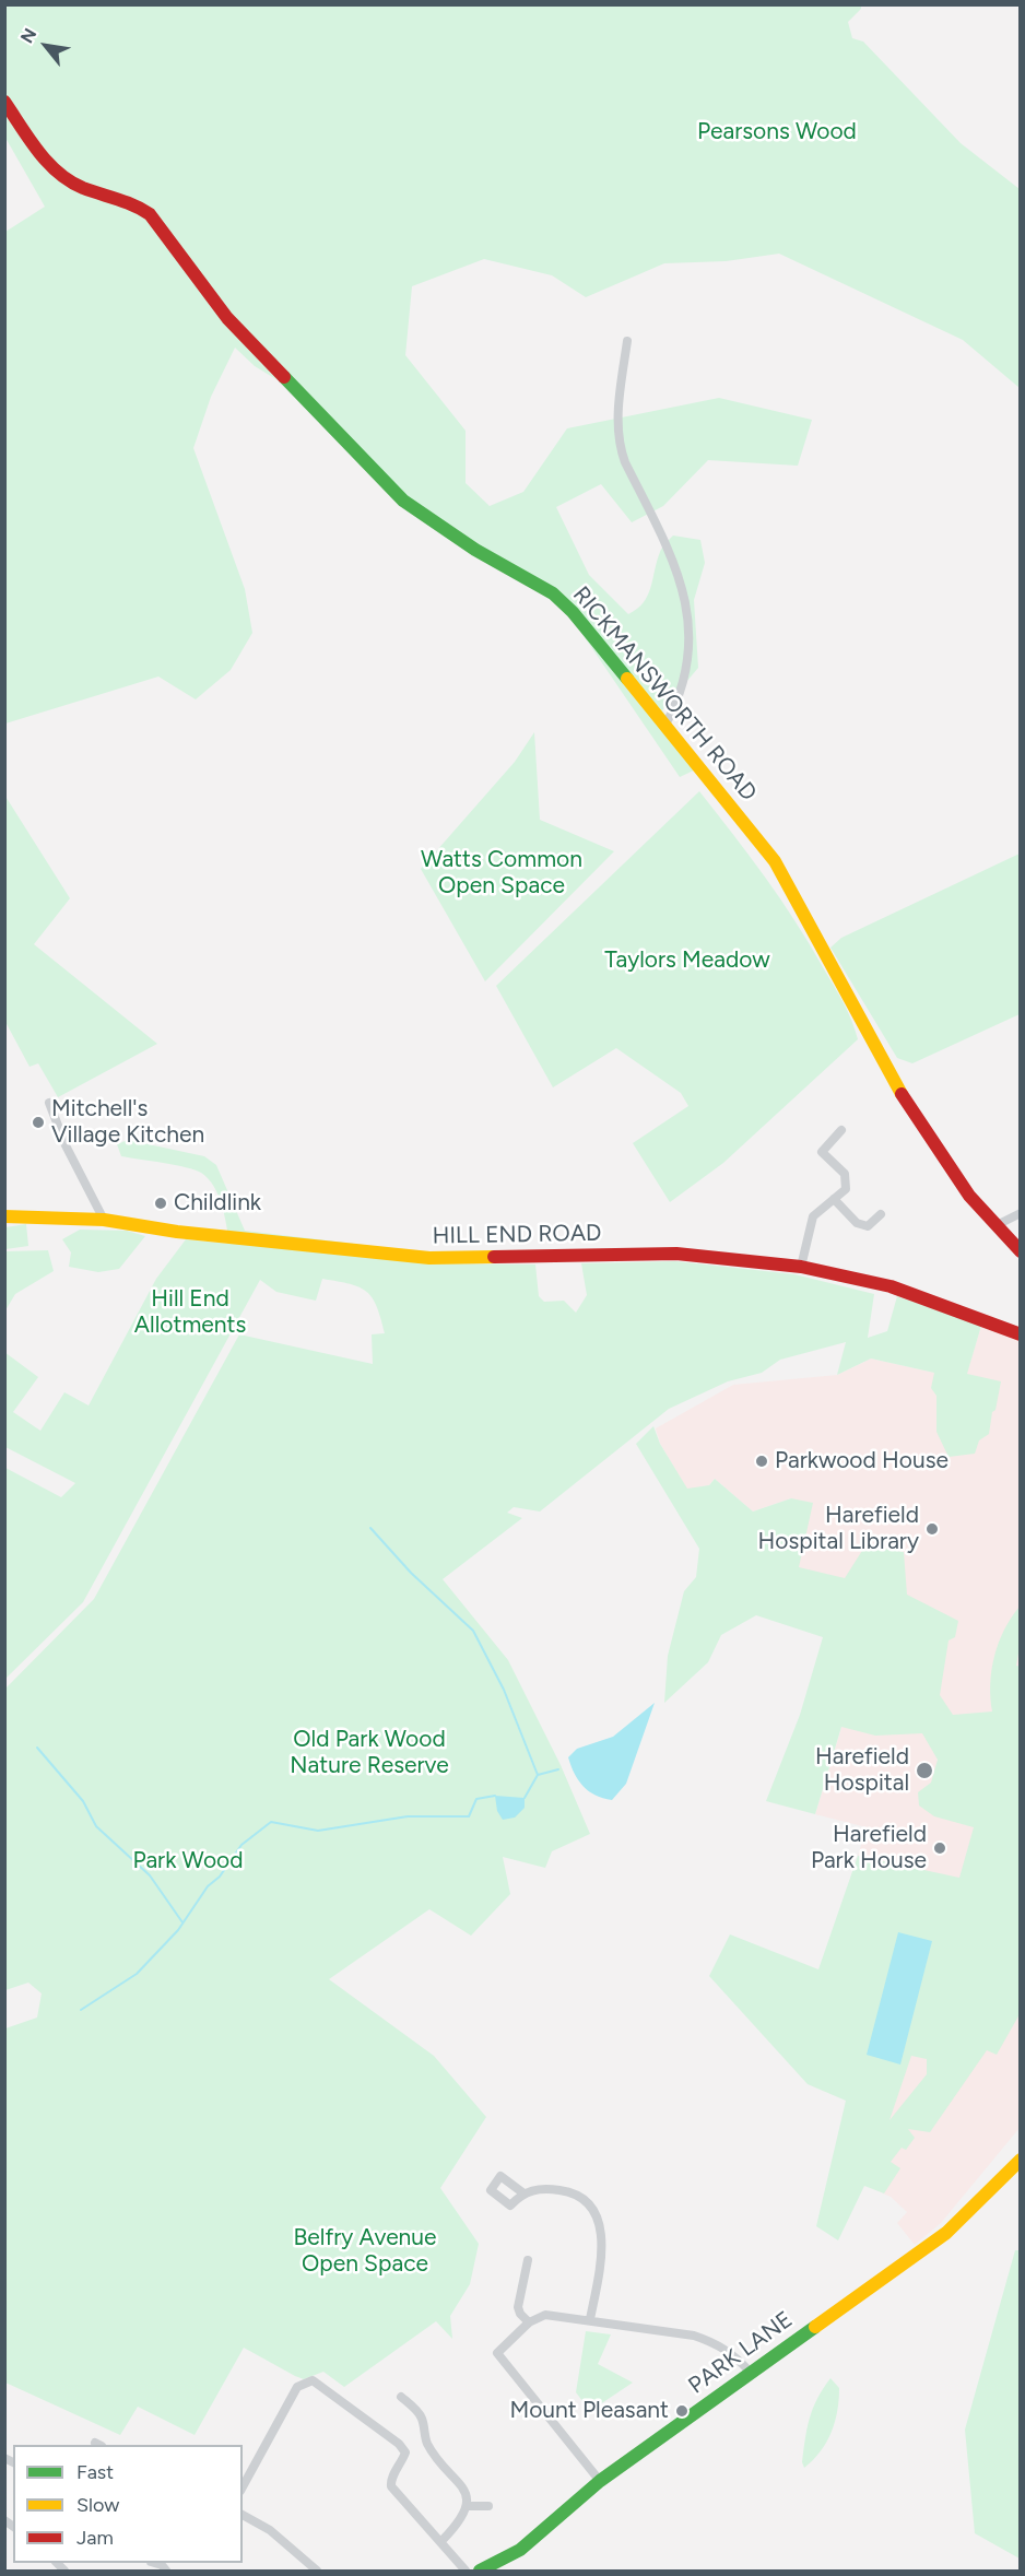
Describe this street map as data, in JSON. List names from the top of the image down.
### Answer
{
  "streets": {
    "street": ["RICKMANSWORTH ROAD", "HILL END ROAD", "PARK LANE"]
  },
  "parks": [
    "Pearsons Wood",
    "Watts Common Open Space",
    "Taylors Meadow",
    "Hill End Allotments",
    "Old Park Wood Nature Reserve",
    "Park Wood",
    "Belfry Avenue Open Space"
  ],
  "places": [
    "Mitchell's Village Kitchen",
    "Childlink",
    "Parkwood House",
    "Harefield Hospital Library",
    "Harefield Hospital",
    "Harefield Park House",
    "Mount Pleasant"
  ],
  "legend": ["Fast", "Slow", "Jam"],
  "north": "top left"
}
